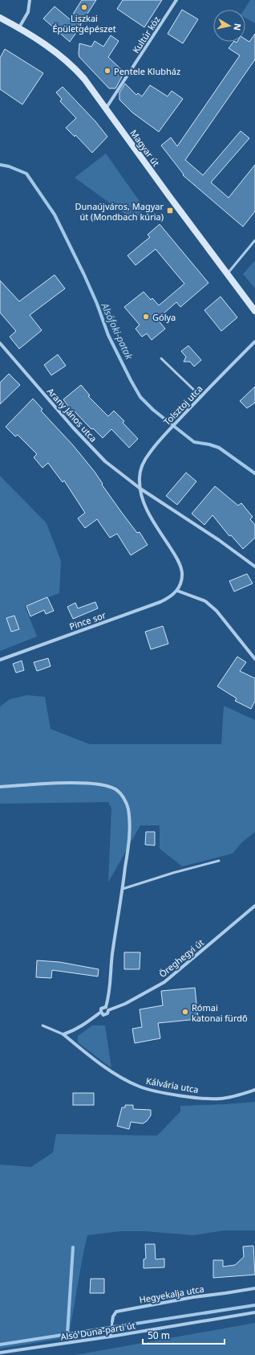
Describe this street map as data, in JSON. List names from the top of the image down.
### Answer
{
  "streets": {
    "street": [
      "Kultúr köz",
      "Magyar út",
      "Tolsztoj utca",
      "Arany János utca",
      "Pince sor",
      "Öreghegyi út",
      "Kálvária utca",
      "Hegyekalja utca",
      "Alsó Duna-parti út"
    ]
  },
  "crossings": [
    ["Kultúr köz", "Magyar út"],
    ["Tolsztoj utca", "Arany János utca"],
    ["Öreghegyi út", "Kálvária utca"],
    ["Hegyekalja utca", "Alsó Duna-parti út"]
  ],
  "water": ["Alsófoki-patak"],
  "places": {
    "other": [
      "Liszkai Épületgépészet",
      "Pentele Klubház",
      "Gólya",
      "Római katonai fürdő"
    ],
    "transit": ["Dunaújváros, Magyar út (Mondbach kúria)"]
  },
  "scale_bar": "50 m",
  "north": "right"
}
